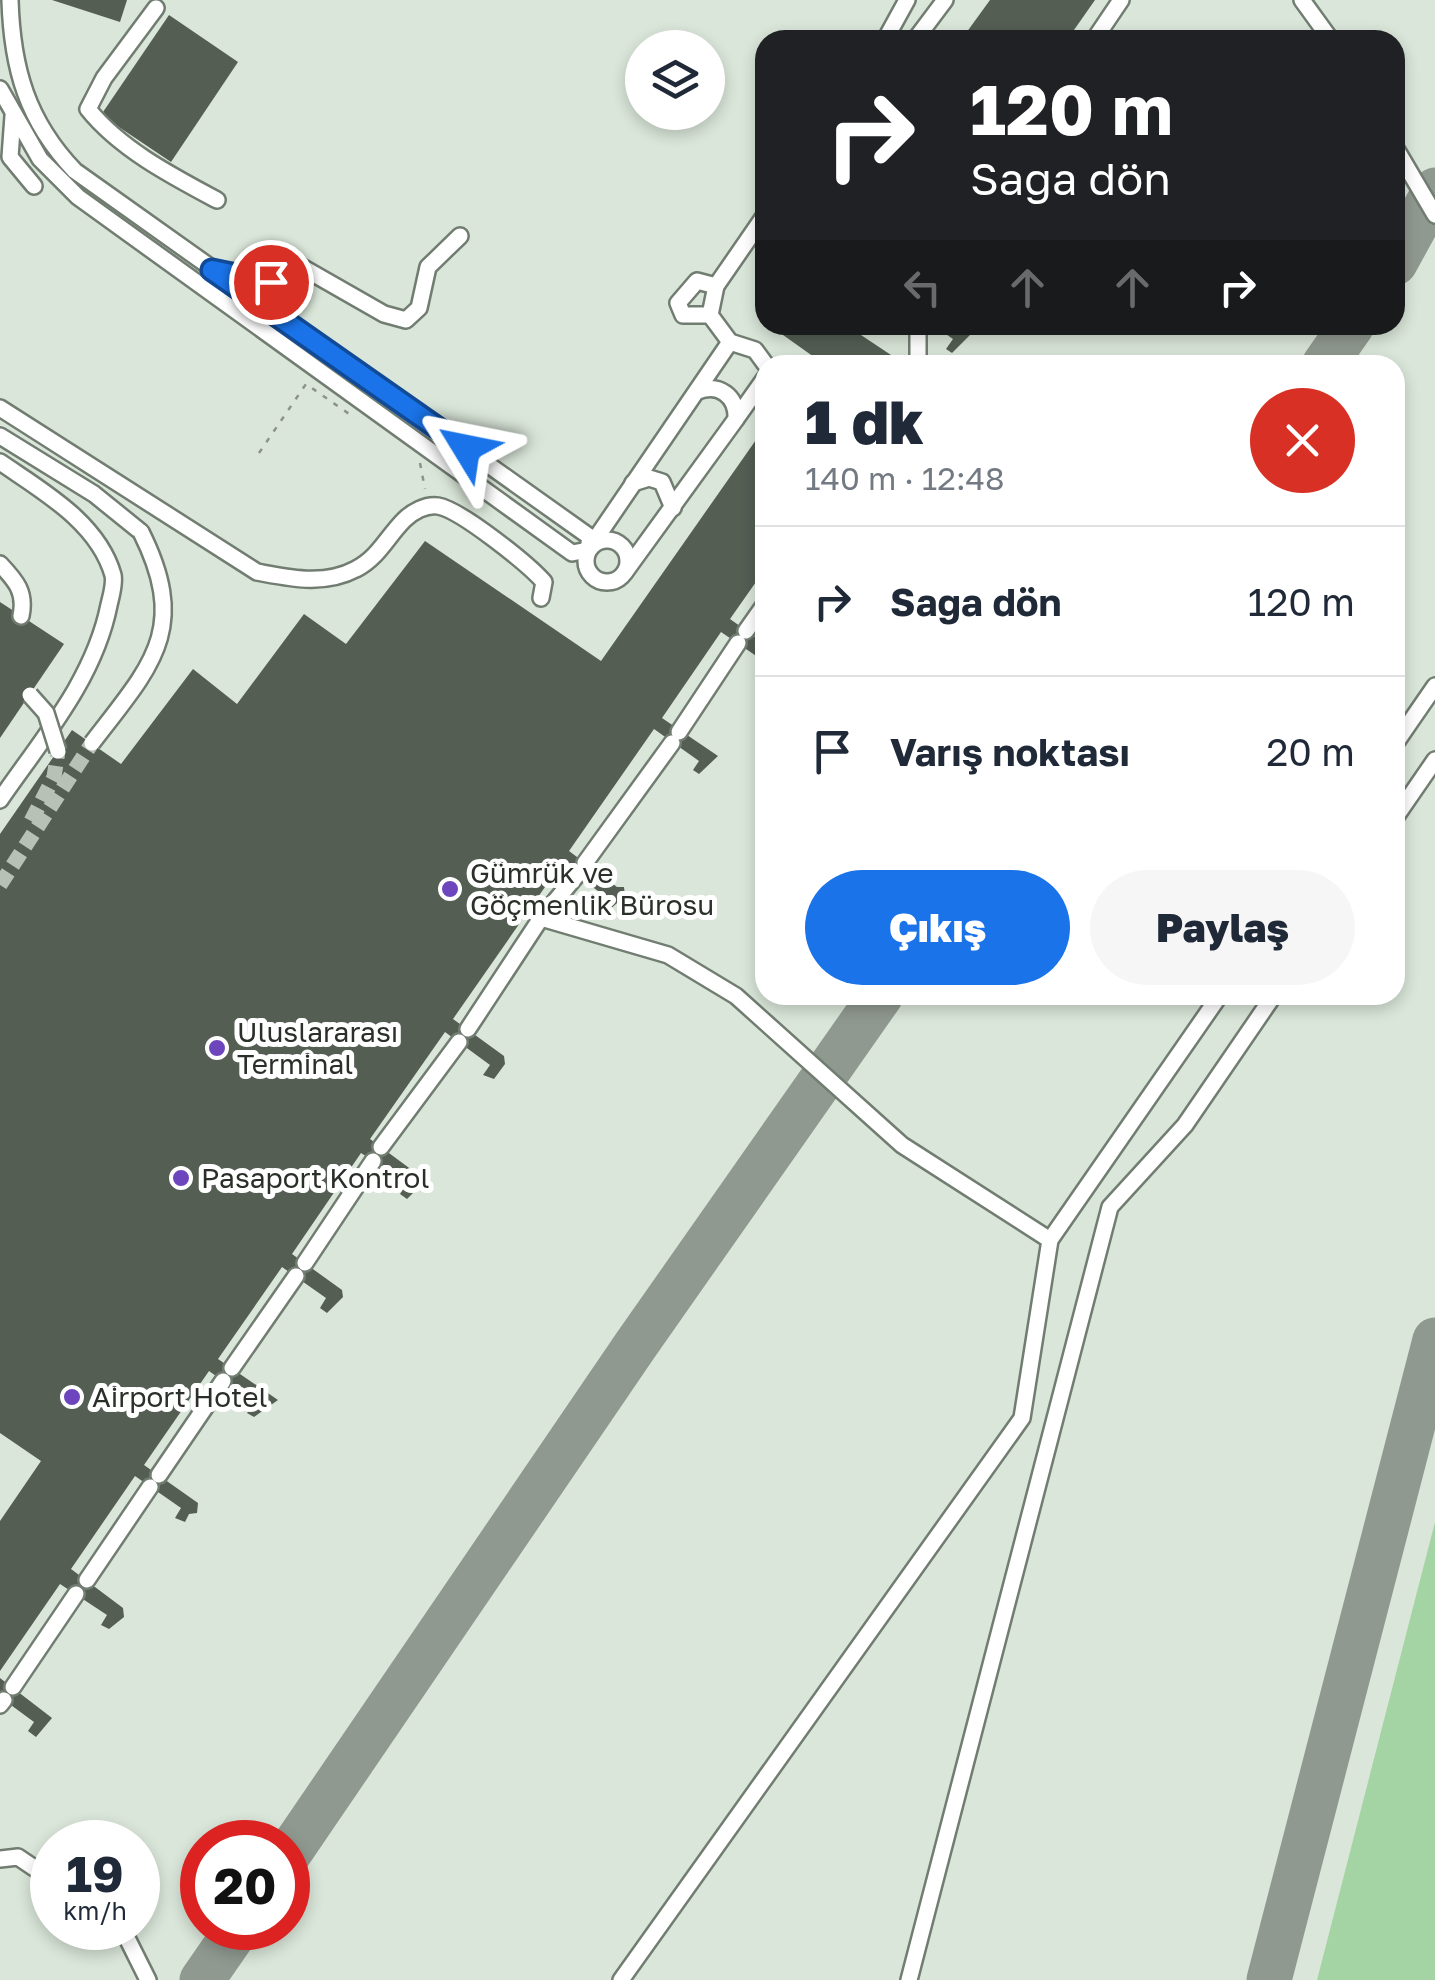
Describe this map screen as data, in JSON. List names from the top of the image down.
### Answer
{
  "places": [
    "Gümrük ve Göçmenlik Bürosu",
    "Uluslararası Terminal",
    "Pasaport Kontrol",
    "Airport Hotel"
  ],
  "page": {
    "turn": ["120 m", "Sağa dön"],
    "heading": ["1 dk", "140 m · 12:48"],
    "list": [
      {
        "name": "Sağa dön",
        "value": "120 m"
      },
      {
        "name": "Varış noktası",
        "value": "20 m"
      }
    ],
    "buttons": ["Çıkış", "Paylaş"],
    "speed": "19 km/h",
    "limit": "20"
  }
}
